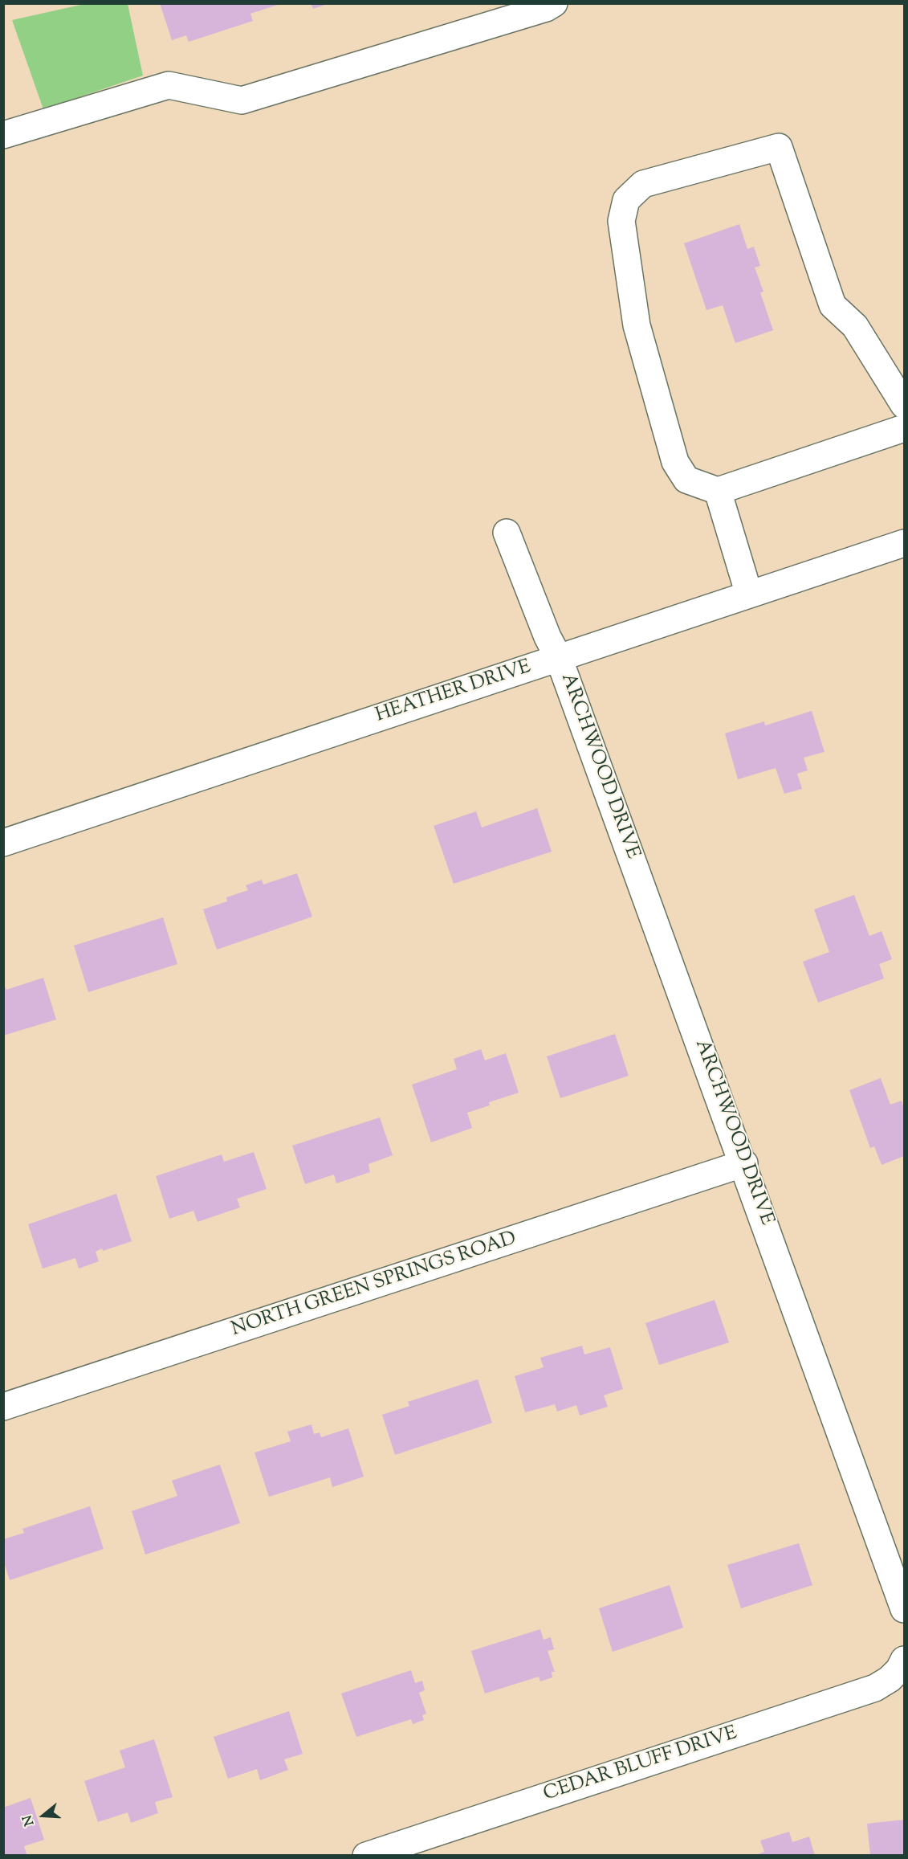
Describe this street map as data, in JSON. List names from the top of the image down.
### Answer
{
  "streets": {
    "street": [
      "HEATHER DRIVE",
      "ARCHWOOD DRIVE",
      "NORTH GREEN SPRINGS ROAD",
      "CEDAR BLUFF DRIVE"
    ]
  },
  "crossings": [
    ["HEATHER DRIVE", "ARCHWOOD DRIVE"],
    ["ARCHWOOD DRIVE", "NORTH GREEN SPRINGS ROAD"]
  ],
  "north": "left"
}
